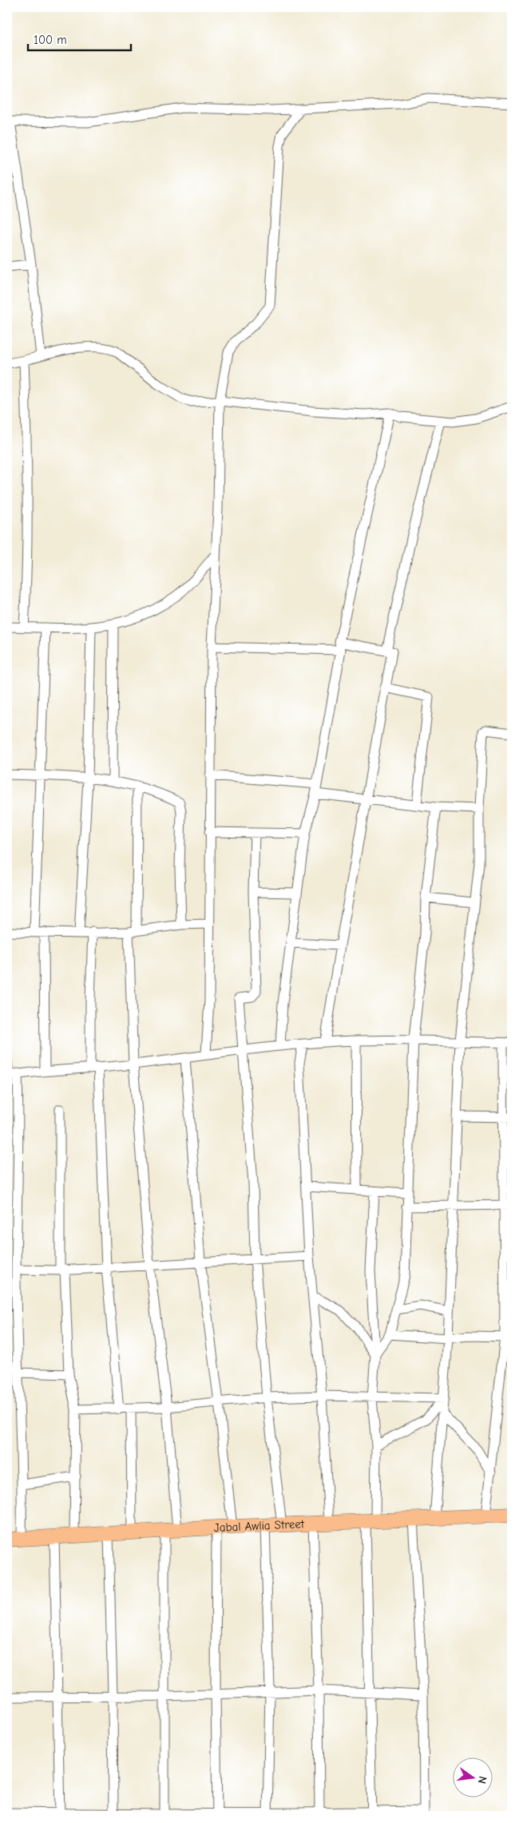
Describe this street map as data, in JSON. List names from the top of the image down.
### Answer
{
  "streets": {
    "highway": ["Jabal Awlia Street"]
  },
  "scale_bar": "100 m",
  "north": "right"
}
